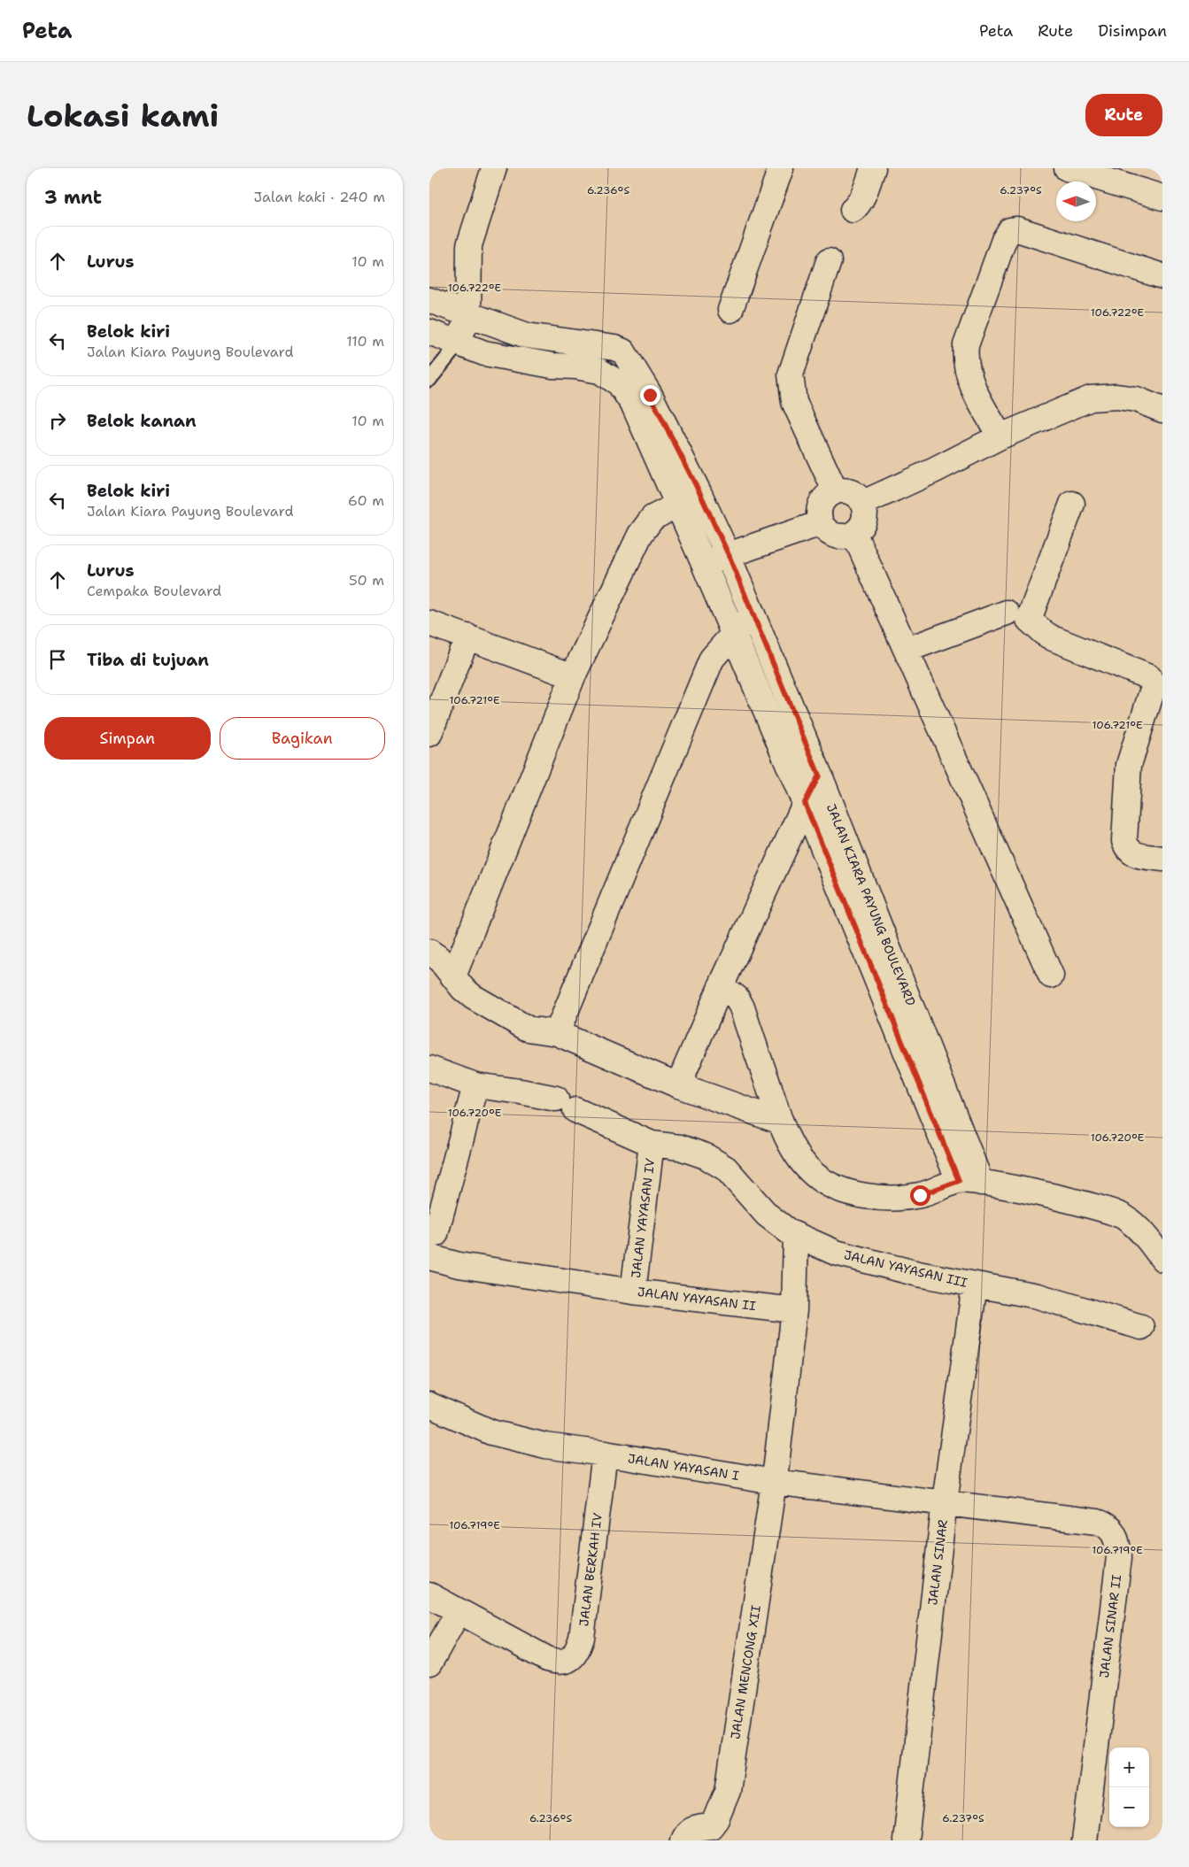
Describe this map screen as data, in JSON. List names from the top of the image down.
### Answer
{
  "streets": {
    "street": [
      "JALAN KIARA PAYUNG BOULEVARD",
      "JALAN YAYASAN IV",
      "JALAN YAYASAN III",
      "JALAN YAYASAN II",
      "JALAN YAYASAN I",
      "JALAN SINAR",
      "JALAN BERKAH IV",
      "JALAN SINAR II",
      "JALAN MENCONG XII"
    ]
  },
  "crossings": [
    ["JALAN YAYASAN IV", "JALAN YAYASAN III"],
    ["JALAN YAYASAN IV", "JALAN YAYASAN II"],
    ["JALAN YAYASAN III", "JALAN SINAR"],
    ["JALAN YAYASAN I", "JALAN SINAR"],
    ["JALAN YAYASAN I", "JALAN BERKAH IV"],
    ["JALAN YAYASAN I", "JALAN SINAR II"],
    ["JALAN YAYASAN I", "JALAN MENCONG XII"],
    ["JALAN SINAR", "JALAN SINAR II"]
  ],
  "north": "left",
  "page": {
    "header": "Peta",
    "nav": ["Peta", "Rute", "Disimpan"],
    "buttons": [
      "Rute",
      ["Simpan", "Bagikan"]
    ],
    "title": "Lokasi kami",
    "heading": ["3 mnt", "Jalan kaki · 240 m"],
    "list": [
      ["Lurus", "10 m"],
      ["Belok kiri", "Jalan Kiara Payung Boulevard", "110 m"],
      ["Belok kanan", "10 m"],
      ["Belok kiri", "Jalan Kiara Payung Boulevard", "60 m"],
      ["Lurus", "Cempaka Boulevard", "50 m"],
      "Tiba di tujuan"
    ],
    "map_buttons": ["+", "−"]
  },
  "coordinates": [
    "6.236°S",
    "6.237°S",
    "106.722°E",
    "106.721°E",
    "106.720°E",
    "106.719°E"
  ]
}
